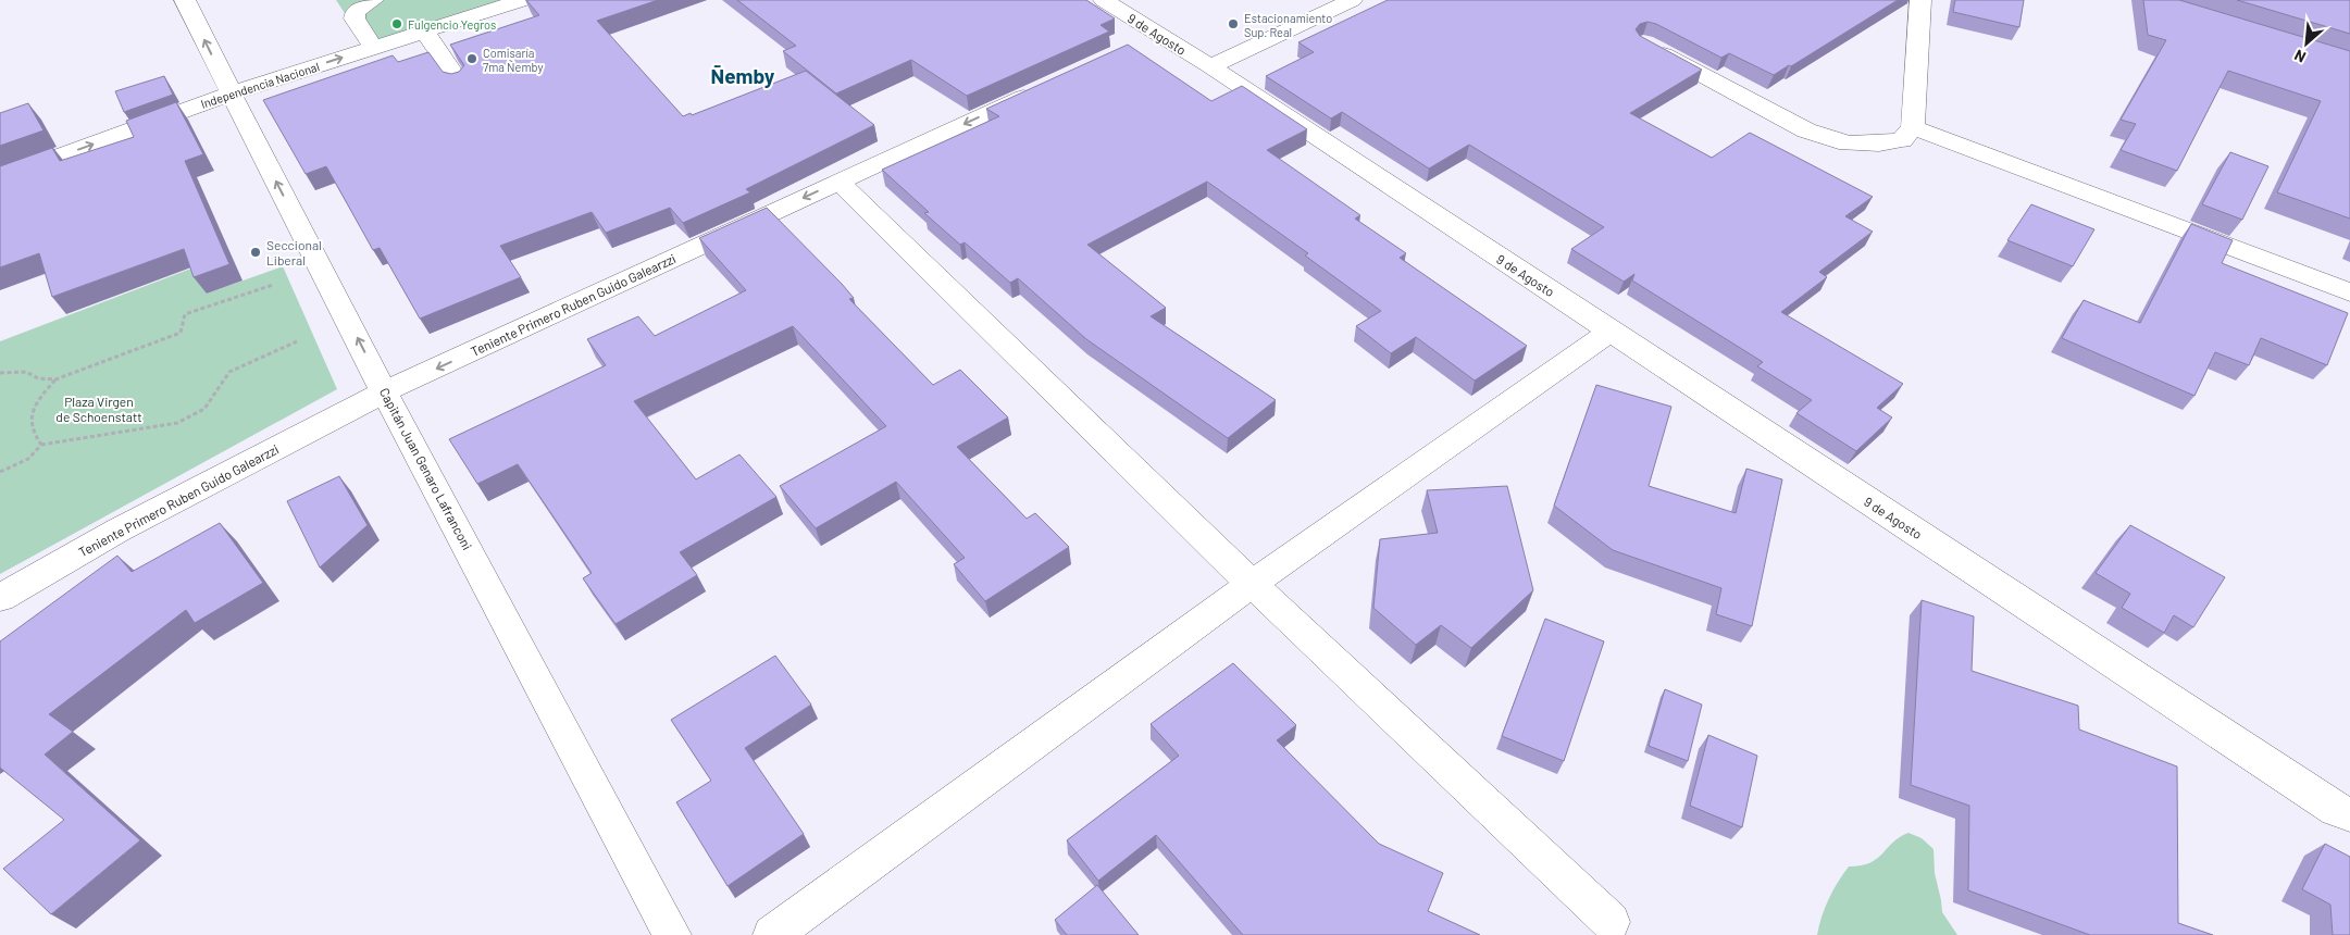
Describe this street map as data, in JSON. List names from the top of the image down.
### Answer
{
  "streets": {
    "street": [
      "9 de Agosto",
      "Independencia Nacional",
      "Teniente Primero Ruben Guido Galearzzi",
      "Capitán Juan Genaro Lafranconi"
    ]
  },
  "crossings": [
    ["Independencia Nacional", "Capitán Juan Genaro Lafranconi"],
    ["Teniente Primero Ruben Guido Galearzzi", "Capitán Juan Genaro Lafranconi"]
  ],
  "one_way": ["Independencia Nacional", "Teniente Primero Ruben Guido Galearzzi", "Capitán Juan Genaro Lafranconi"],
  "districts": ["Ñemby"],
  "parks": ["Plaza Virgen de Schoenstatt"],
  "places": [
    "Fulgencio Yegros",
    "Estacionamiento Sup. Real",
    "Comisaría 7ma Ñemby",
    "Seccional Liberal"
  ],
  "north": "bottom left"
}
